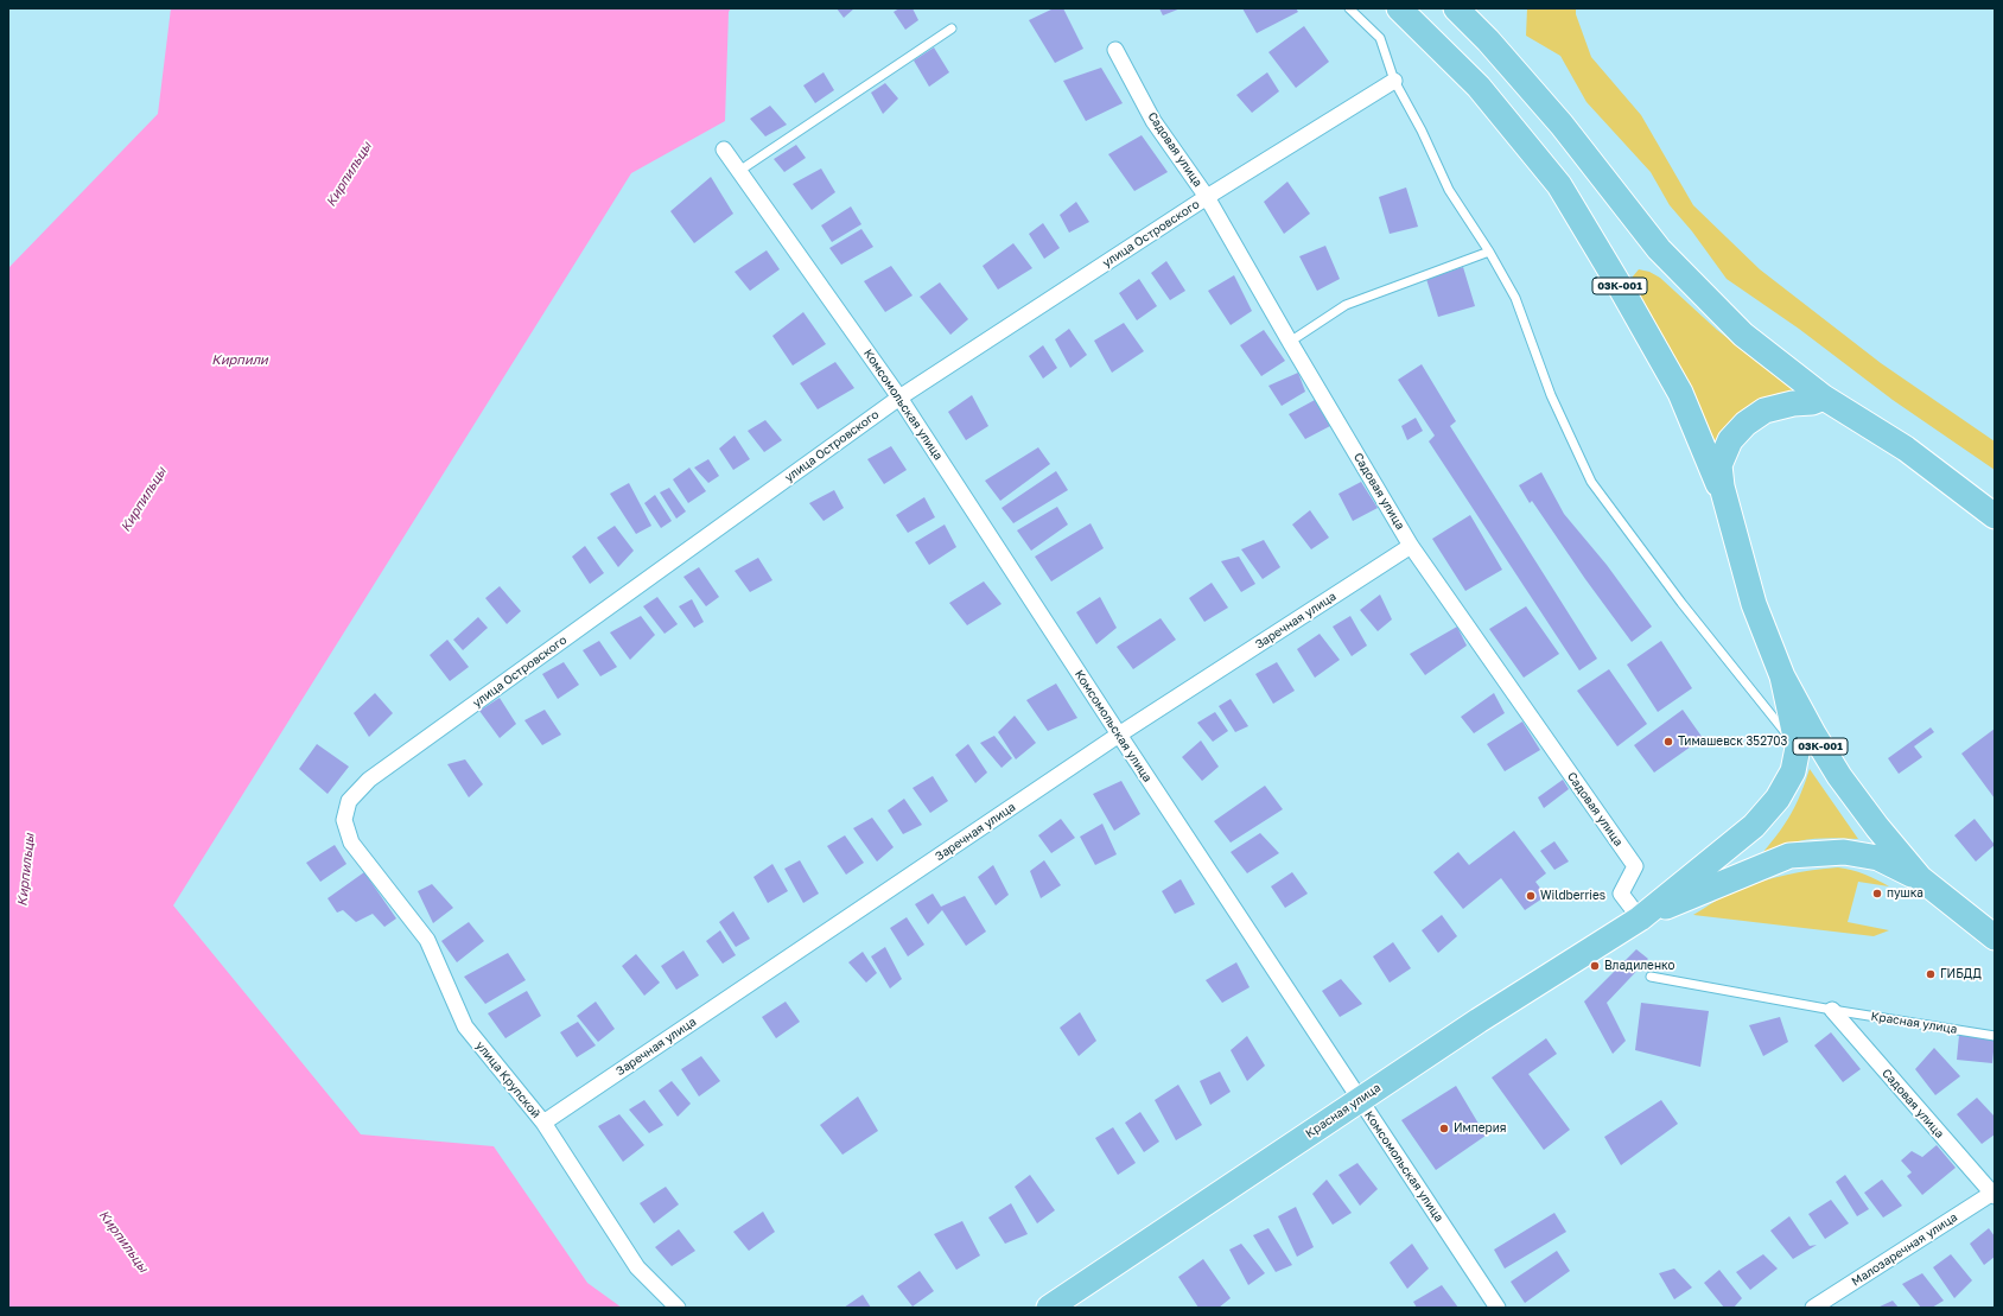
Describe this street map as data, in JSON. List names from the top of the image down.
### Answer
{
  "streets": {
    "main road": ["03К-001", "Красная улица"],
    "street": [
      "Садовая улица",
      "улица Островского",
      "Комсомольская улица",
      "Заречная улица",
      "улица Крупской",
      "Малозаречная улица"
    ]
  },
  "crossings": [
    ["Садовая улица", "улица Островского"],
    ["Садовая улица", "Заречная улица"],
    ["Садовая улица", "Красная улица"],
    ["Садовая улица", "Малозаречная улица"],
    ["улица Островского", "Комсомольская улица"],
    ["улица Островского", "улица Крупской"],
    ["Комсомольская улица", "Заречная улица"],
    ["Комсомольская улица", "Красная улица"],
    ["Заречная улица", "улица Крупской"]
  ],
  "water": ["Кирпильцы", "Кирпили"],
  "places": [
    "Тимашевск 352703",
    "пушка",
    "Wildberries",
    "Владиленко",
    "ГИБДД",
    "Империя"
  ]
}
